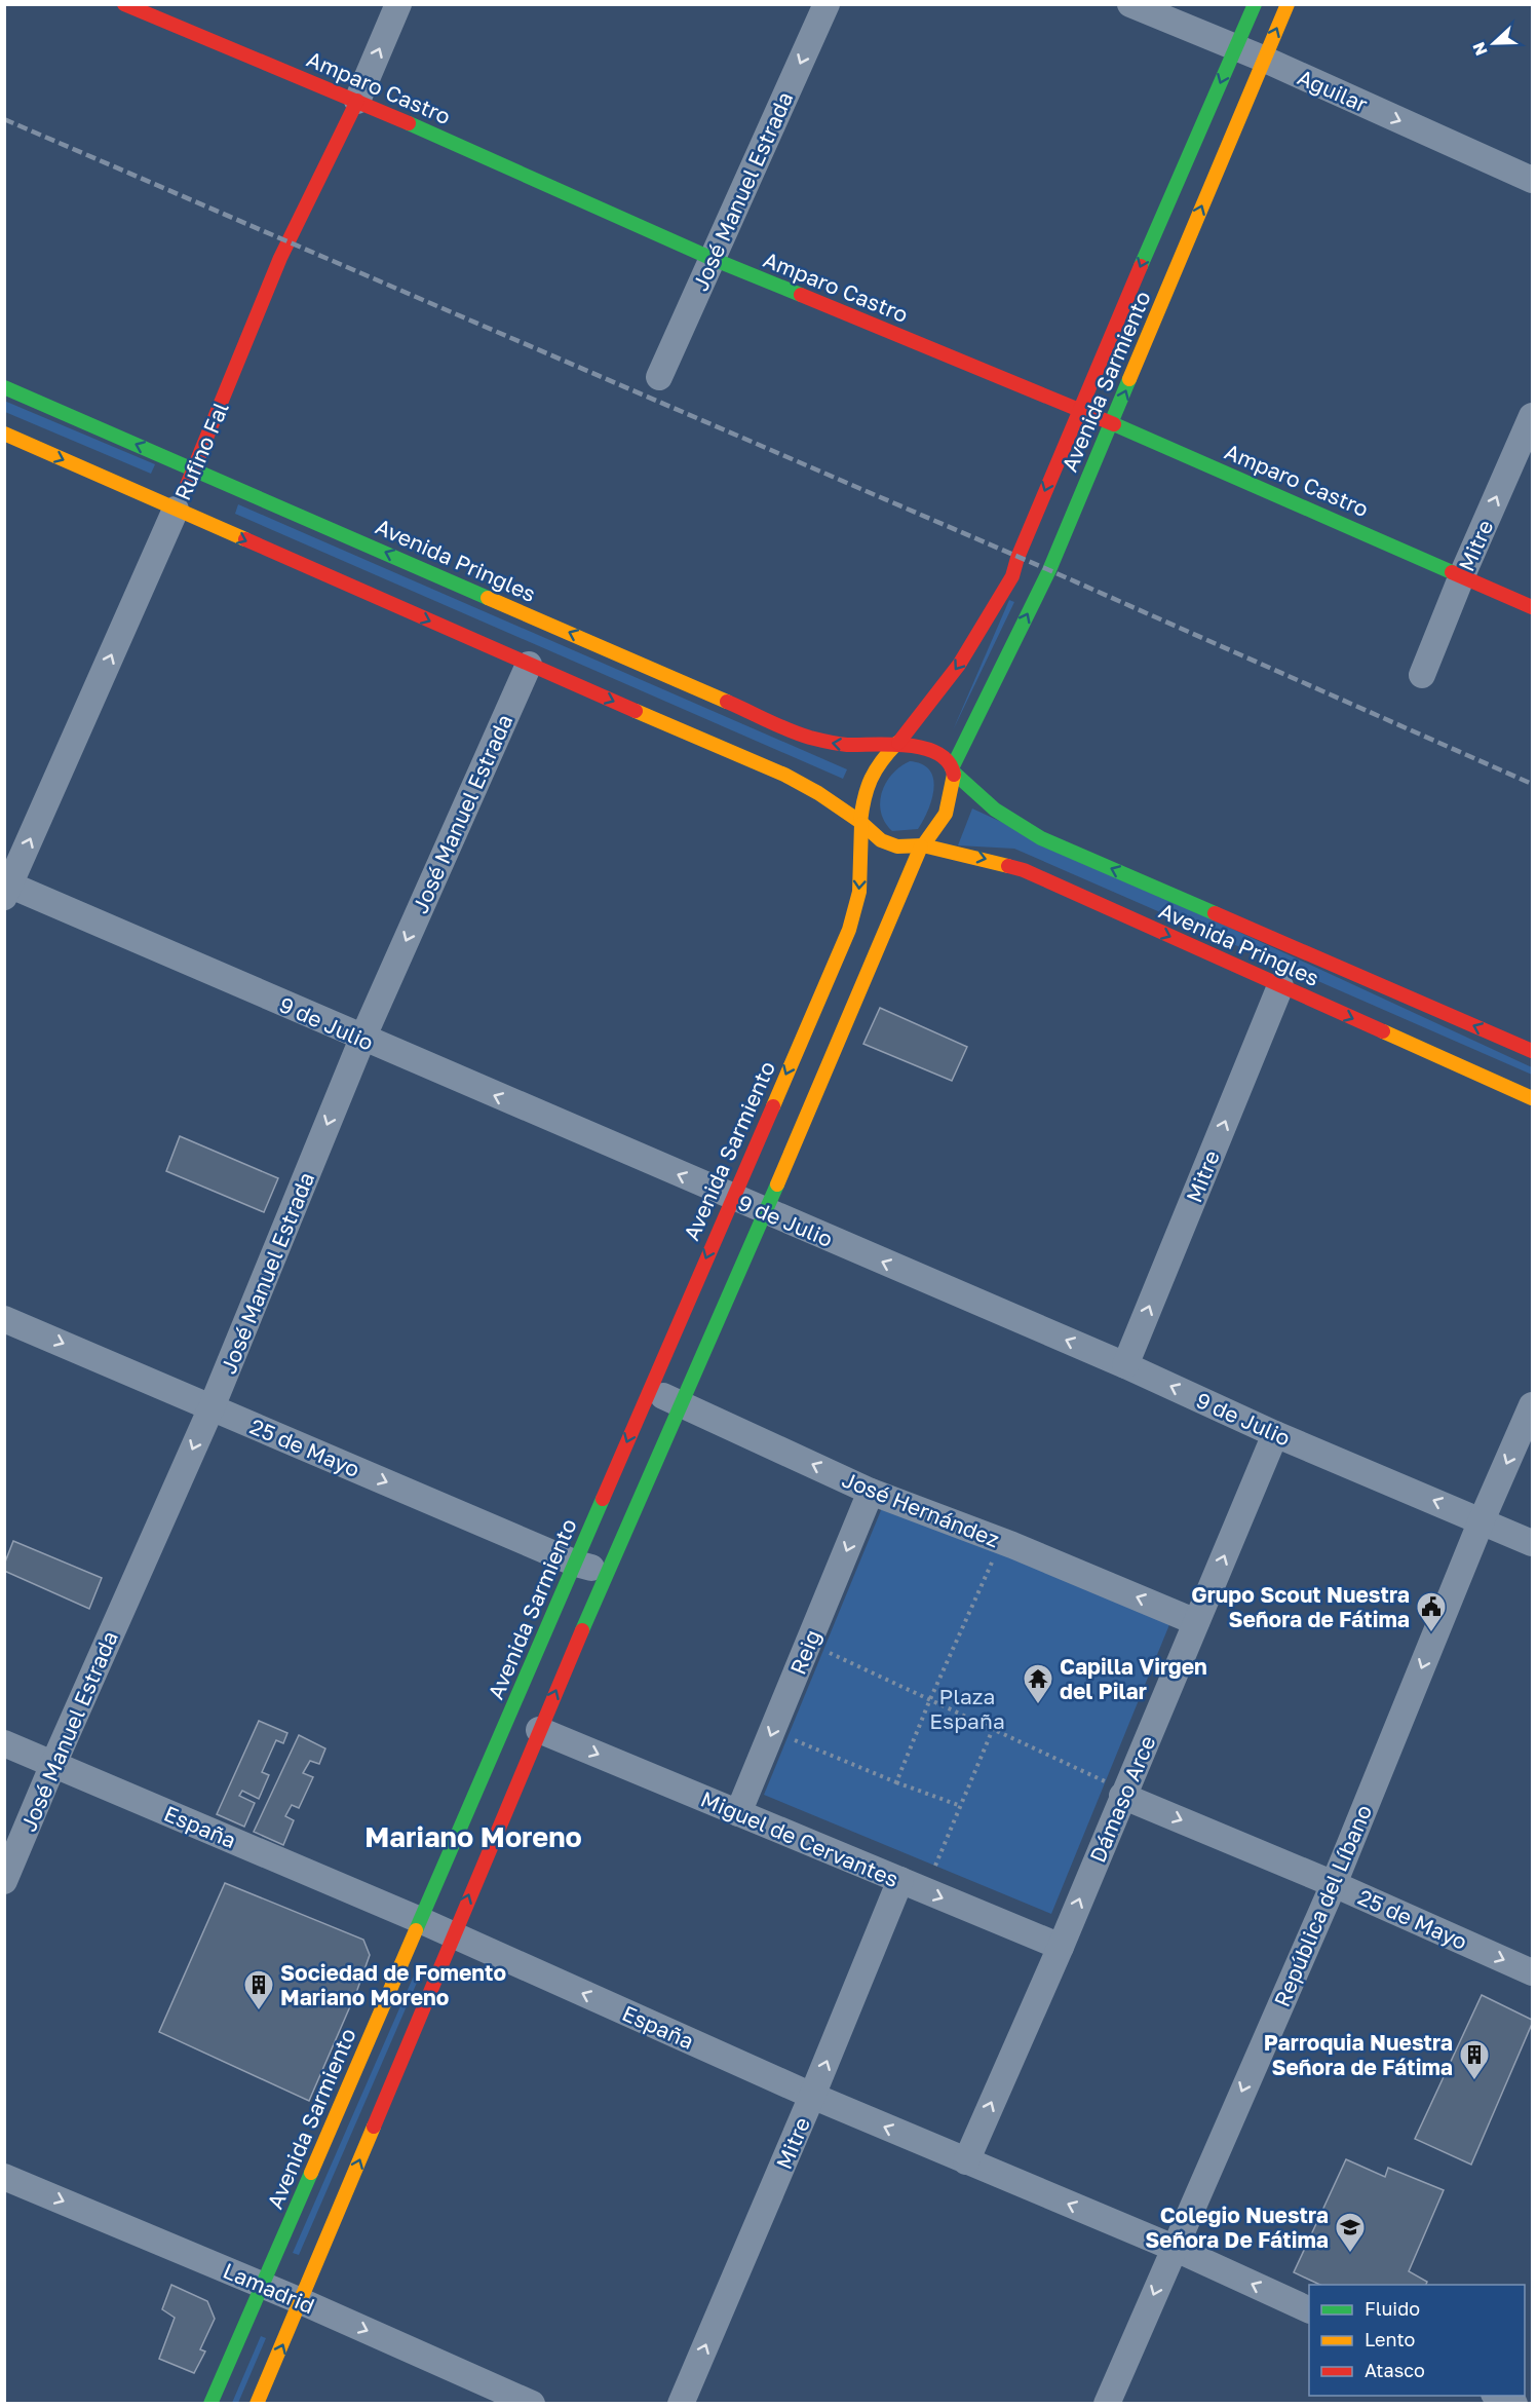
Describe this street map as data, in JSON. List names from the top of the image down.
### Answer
{
  "streets": {
    "main road": [
      "Amparo Castro",
      "Avenida Sarmiento",
      "Rufino Fal",
      "Avenida Pringles"
    ],
    "street": [
      "Aguilar",
      "José Manuel Estrada",
      "Mitre",
      "9 de Julio",
      "25 de Mayo",
      "José Hernández",
      "Reig",
      "Dámaso Arce",
      "España",
      "Miguel de Cervantes",
      "República del Líbano",
      "Lamadrid"
    ]
  },
  "crossings": [
    ["Amparo Castro", "José Manuel Estrada"],
    ["Amparo Castro", "Avenida Sarmiento"],
    ["Amparo Castro", "Rufino Fal"],
    ["Amparo Castro", "Mitre"],
    ["Aguilar", "Avenida Sarmiento"],
    ["José Manuel Estrada", "9 de Julio"],
    ["José Manuel Estrada", "25 de Mayo"],
    ["José Manuel Estrada", "España"],
    ["Avenida Sarmiento", "Avenida Pringles"],
    ["Avenida Sarmiento", "9 de Julio"],
    ["Avenida Sarmiento", "25 de Mayo"],
    ["Avenida Sarmiento", "José Hernández"],
    ["Avenida Sarmiento", "España"],
    ["Avenida Sarmiento", "Lamadrid"],
    ["Rufino Fal", "Avenida Pringles"],
    ["Rufino Fal", "9 de Julio"],
    ["Mitre", "Avenida Pringles"],
    ["Mitre", "9 de Julio"],
    ["Mitre", "España"],
    ["Mitre", "Miguel de Cervantes"],
    ["9 de Julio", "Dámaso Arce"],
    ["9 de Julio", "República del Líbano"],
    ["25 de Mayo", "Dámaso Arce"],
    ["25 de Mayo", "República del Líbano"],
    ["José Hernández", "Reig"],
    ["José Hernández", "Dámaso Arce"],
    ["Reig", "Miguel de Cervantes"],
    ["Dámaso Arce", "España"],
    ["Dámaso Arce", "Miguel de Cervantes"],
    ["España", "República del Líbano"]
  ],
  "one_way": [
    "Aguilar",
    "José Manuel Estrada",
    "Rufino Fal",
    "Mitre",
    "9 de Julio",
    "25 de Mayo",
    "José Hernández",
    "Reig",
    "Dámaso Arce",
    "España",
    "Miguel de Cervantes",
    "República del Líbano",
    "Lamadrid"
  ],
  "districts": ["Mariano Moreno"],
  "parks": ["Plaza España"],
  "places": {
    "public building": ["Grupo Scout Nuestra Señora de Fátima"],
    "temple": ["Capilla Virgen del Pilar"],
    "building": ["Sociedad de Fomento Mariano Moreno", "Parroquia Nuestra Señora de Fátima"],
    "school or university": ["Colegio Nuestra Señora De Fátima"]
  },
  "legend": ["Fluido", "Lento", "Atasco"],
  "north": "left"
}
